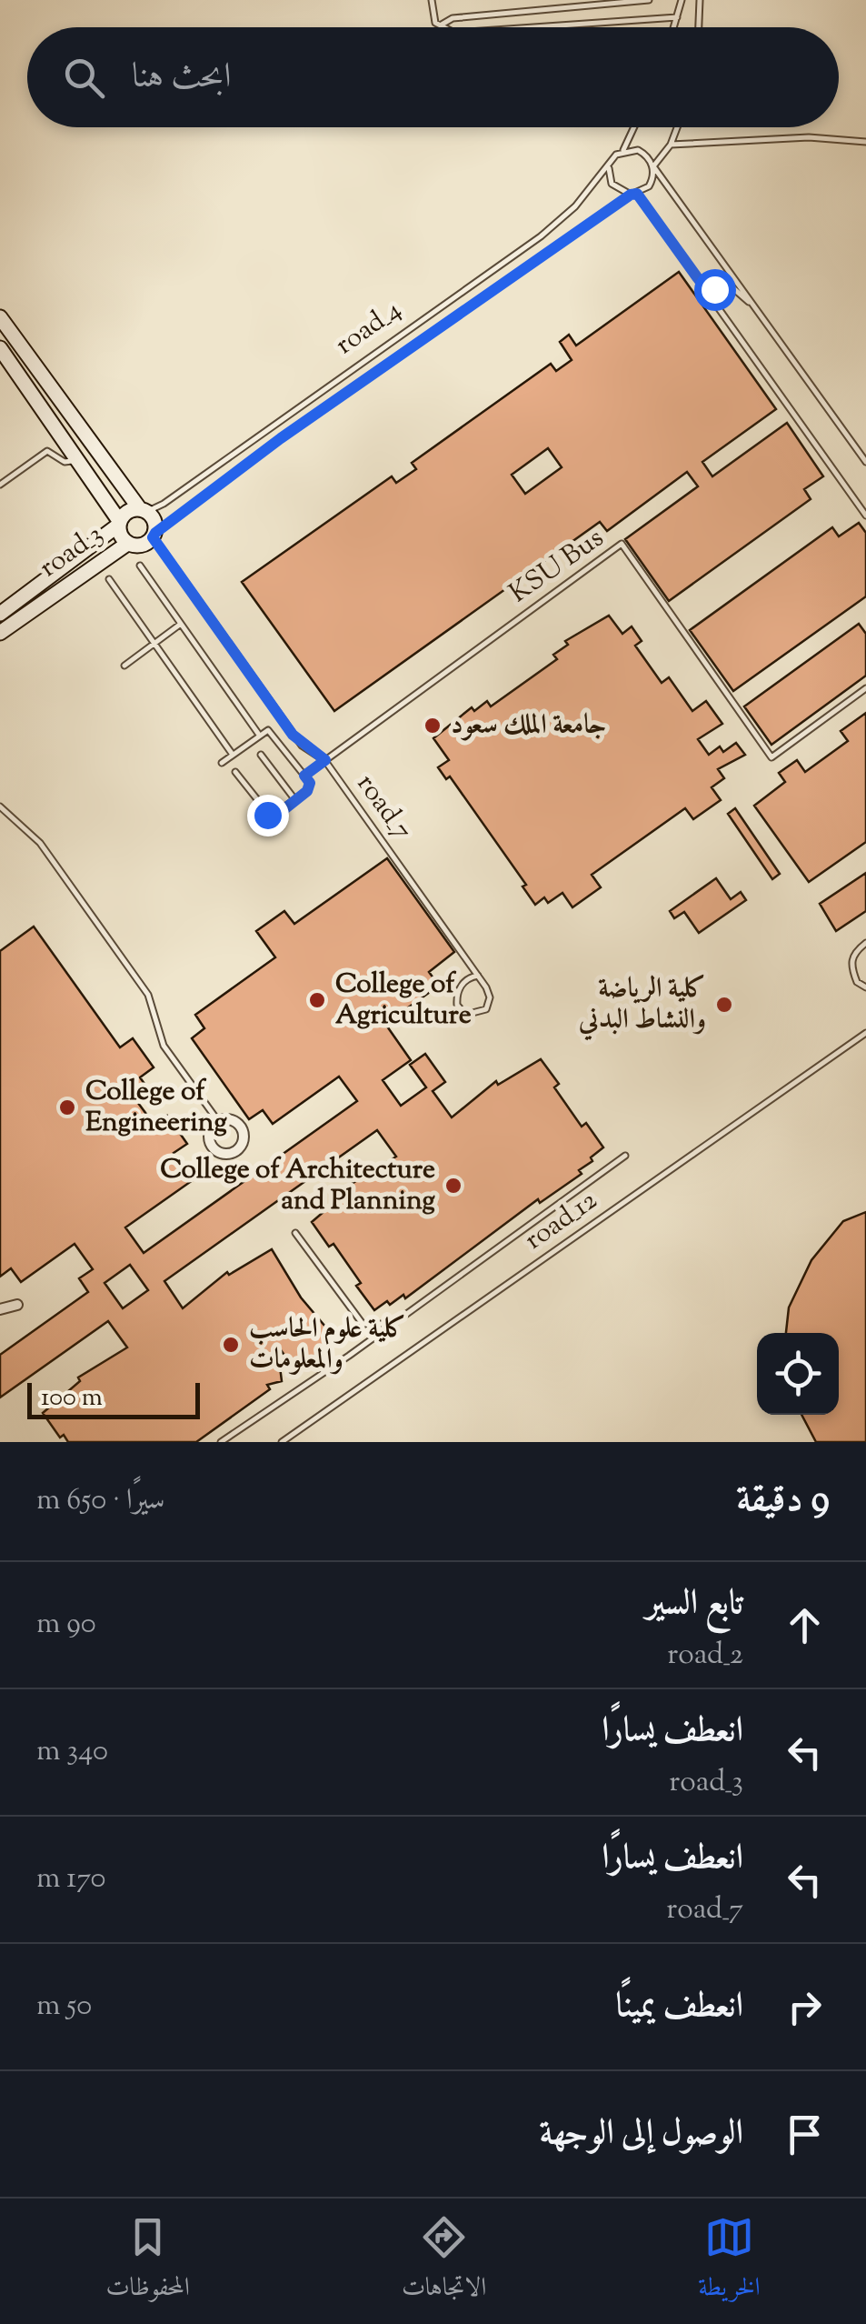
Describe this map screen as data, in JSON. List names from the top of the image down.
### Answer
{
  "streets": {
    "street": ["road_3"],
    "lane": [
      "road_4",
      "KSU Bus",
      "road_7",
      "road_12"
    ]
  },
  "crossings": [
    ["road_4", "road_3"],
    ["road_4", "road_7"],
    ["road_3", "road_7"],
    ["KSU Bus", "road_7"]
  ],
  "places": [
    "جامعة الملك سعود",
    "College of Agriculture",
    "كلية الرياضة والنشاط البدني",
    "College of Engineering",
    "College of Architecture and Planning",
    "كلية علوم الحاسب والمعلومات"
  ],
  "scale_bar": "100 m",
  "page": {
    "search": "ابحث هنا",
    "scale": "100 m",
    "heading": ["9 دقيقة", "سيرًا · 650 m"],
    "list": [
      ["تابع السير", "road_2", "90 m"],
      ["انعطف يسارًا", "road_3", "340 m"],
      ["انعطف يسارًا", "road_7", "170 m"],
      ["انعطف يمينًا", "50 m"],
      "الوصول إلى الوجهة"
    ],
    "nav": ["الخريطة", "الاتجاهات", "المحفوظات"]
  }
}
